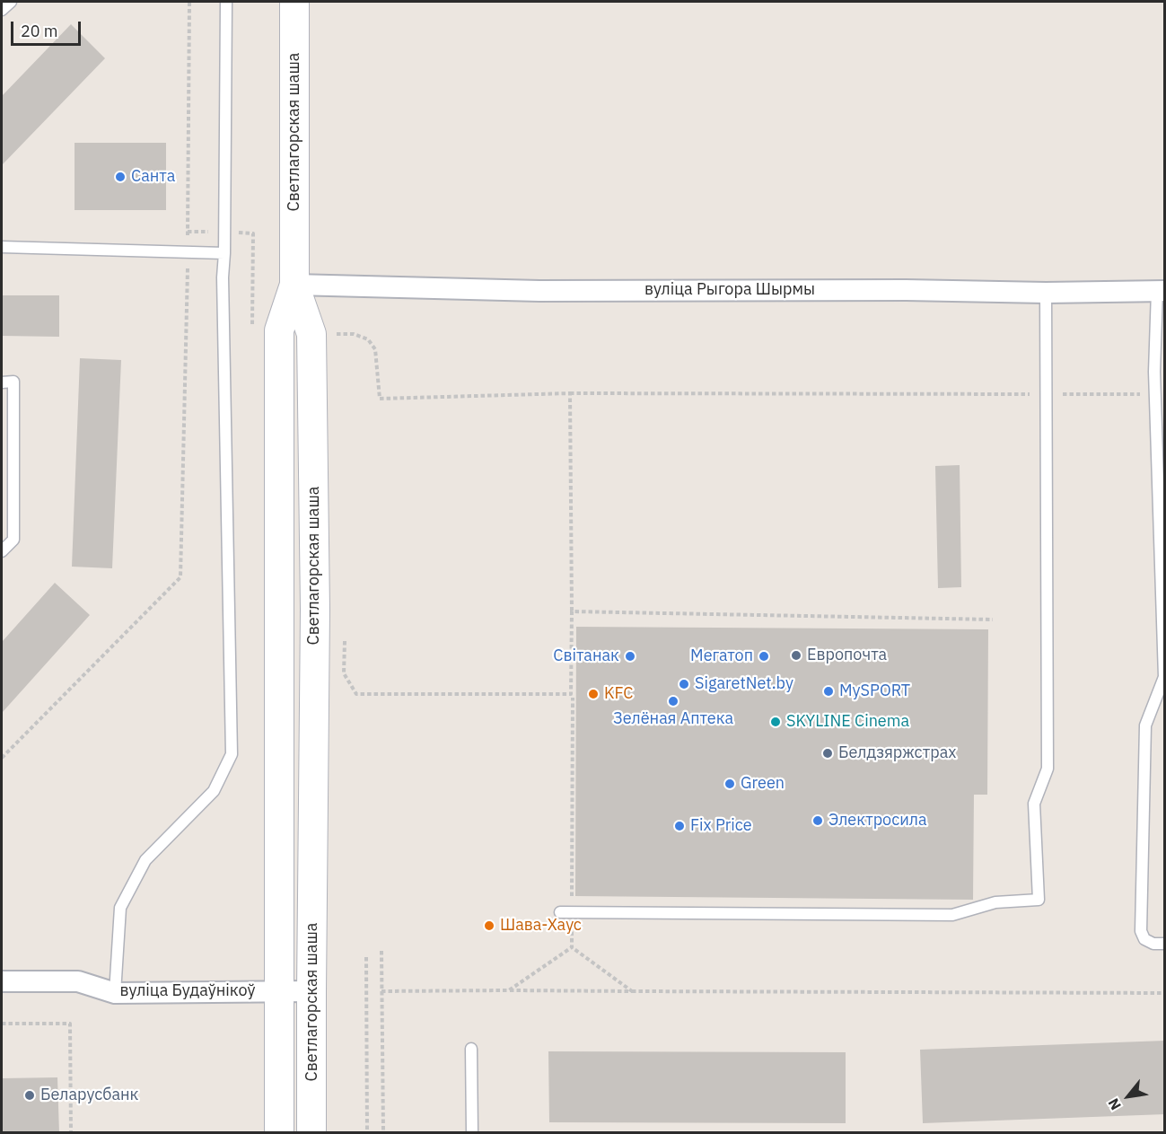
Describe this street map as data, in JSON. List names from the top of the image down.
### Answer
{
  "streets": {
    "main road": ["Светлагорская шаша"],
    "street": ["вуліца Рыгора Шырмы", "вуліца Будаўнікоў"]
  },
  "crossings": [
    ["Светлагорская шаша", "вуліца Рыгора Шырмы"],
    ["Светлагорская шаша", "вуліца Будаўнікоў"]
  ],
  "places": [
    "Санта",
    "Европочта",
    "Світанак",
    "Мегатоп",
    "SigaretNet.by",
    "MySPORT",
    "KFC",
    "Зелёная Аптека",
    "SKYLINE Cinema",
    "Белдзяржстрах",
    "Green",
    "Электросила",
    "Fix Price",
    "Шава-Хаус",
    "Беларусбанк"
  ],
  "scale_bar": "20 m",
  "north": "bottom left"
}
